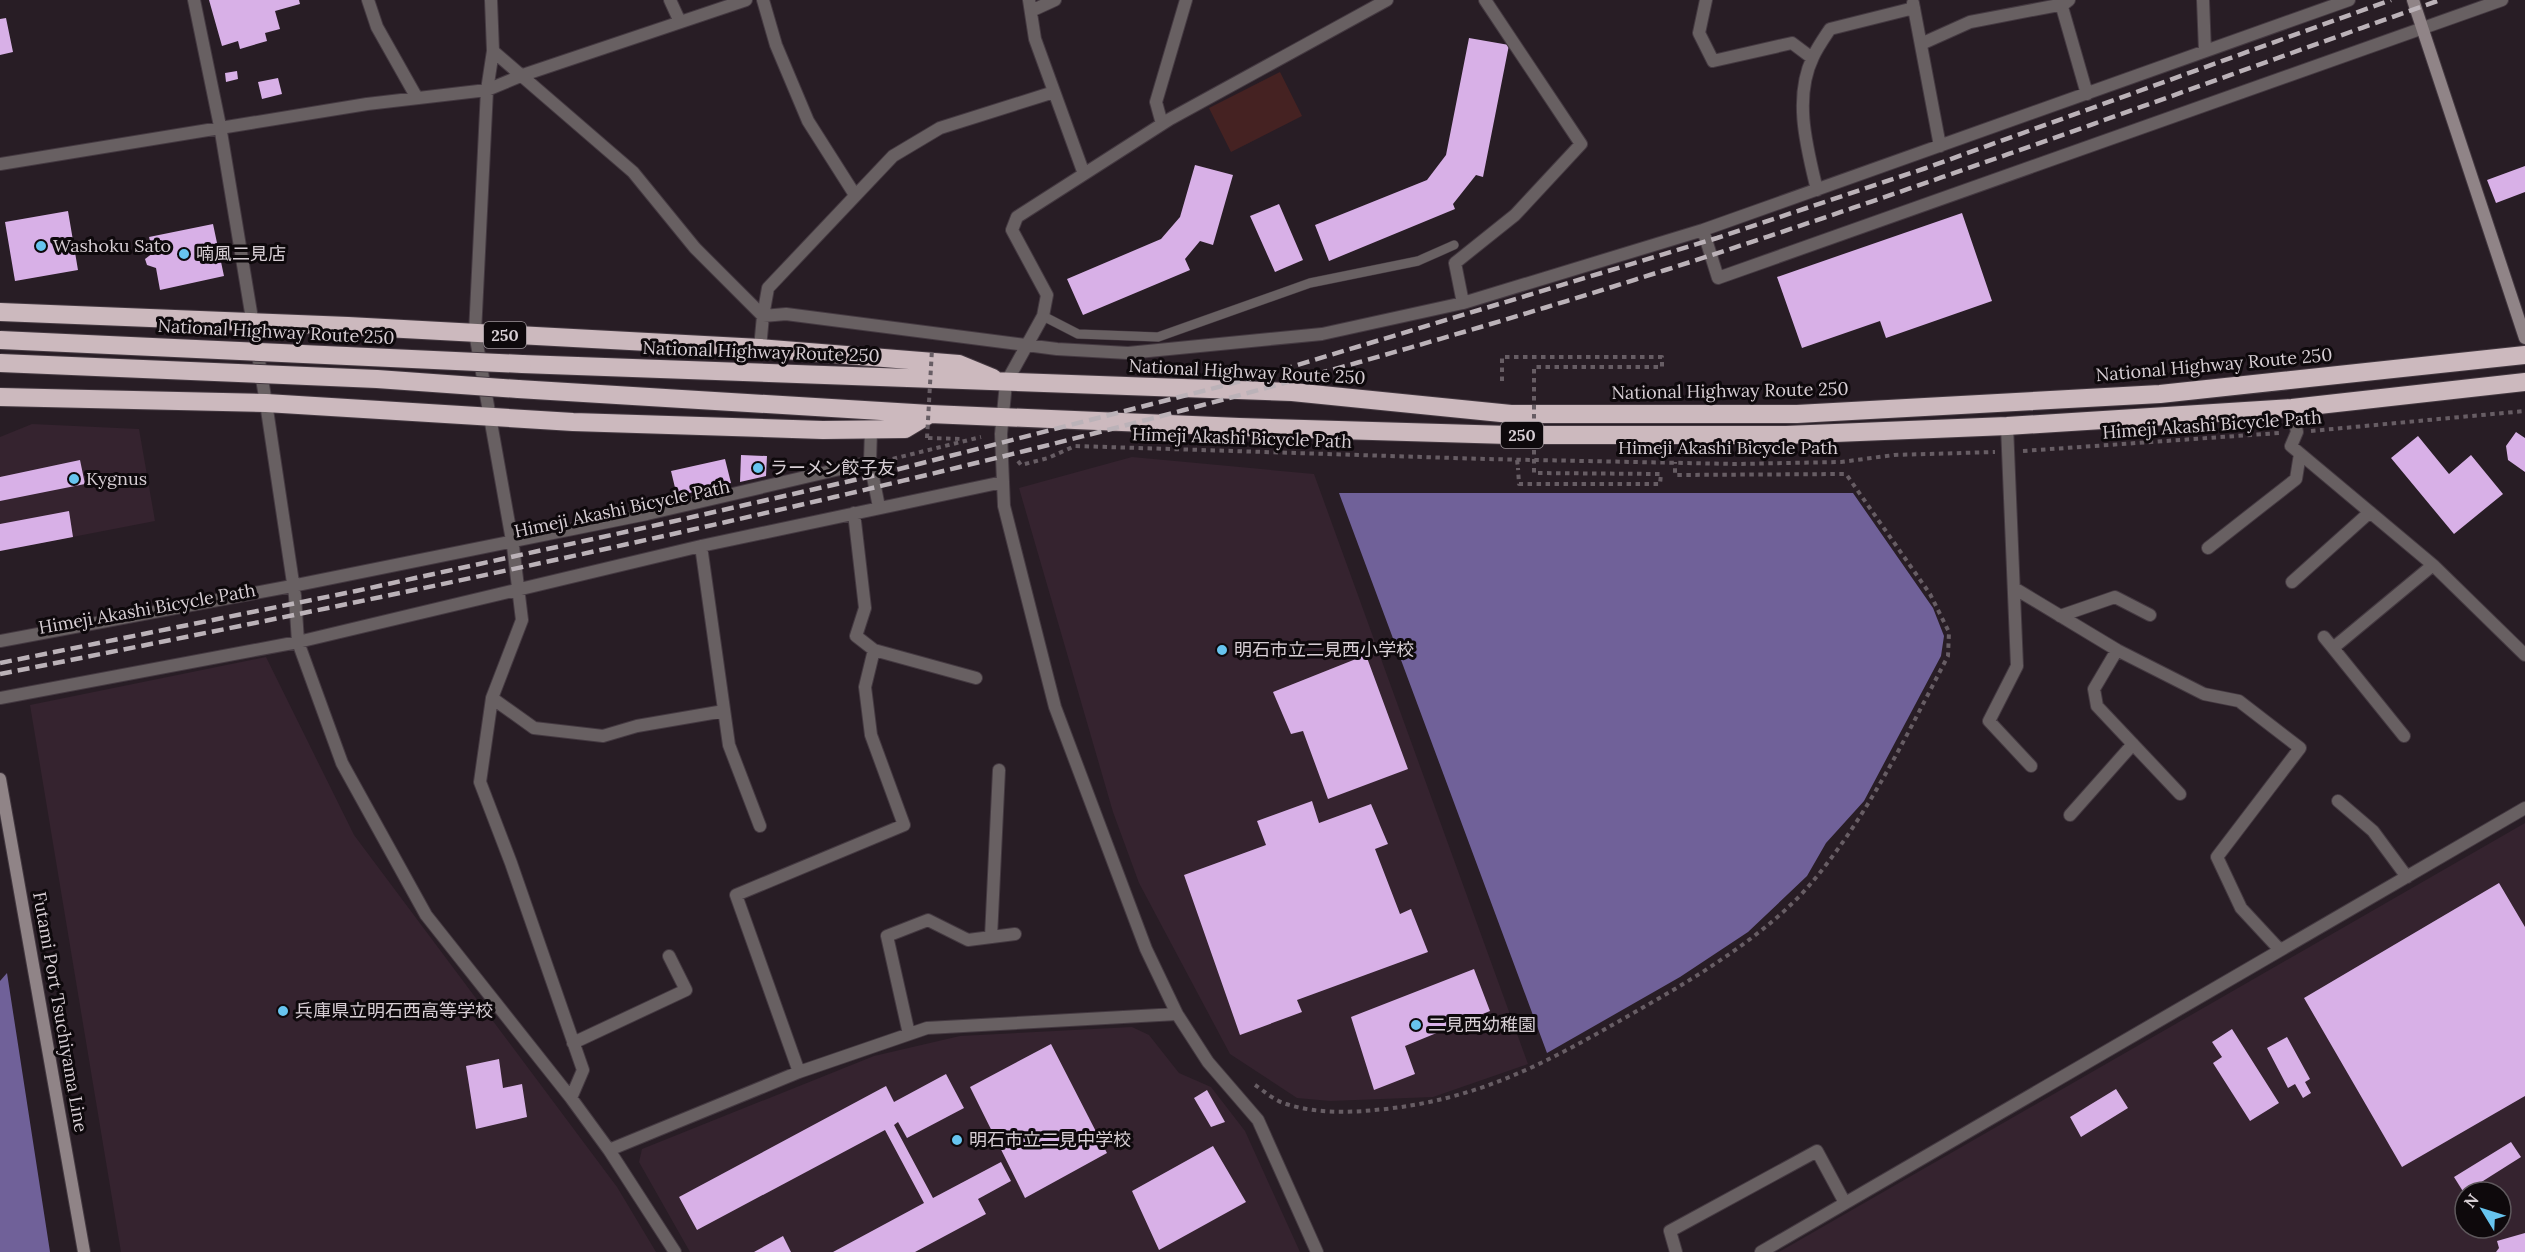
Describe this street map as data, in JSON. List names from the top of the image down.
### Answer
{
  "streets": {
    "highway": ["National Highway Route 250", "250"],
    "main road": ["Futami Port Tsuchiyama Line"],
    "path": ["Himeji Akashi Bicycle Path"]
  },
  "crossings": [
    ["National Highway Route 250", "250"],
    ["250", "Himeji Akashi Bicycle Path"]
  ],
  "places": [
    "Washoku Sato",
    "喃風二見店",
    "ラーメン餃子友",
    "Kygnus",
    "明石市立二見西小学校",
    "兵庫県立明石西高等学校",
    "二見西幼稚園",
    "明石市立二見中学校"
  ],
  "north": "top left"
}
